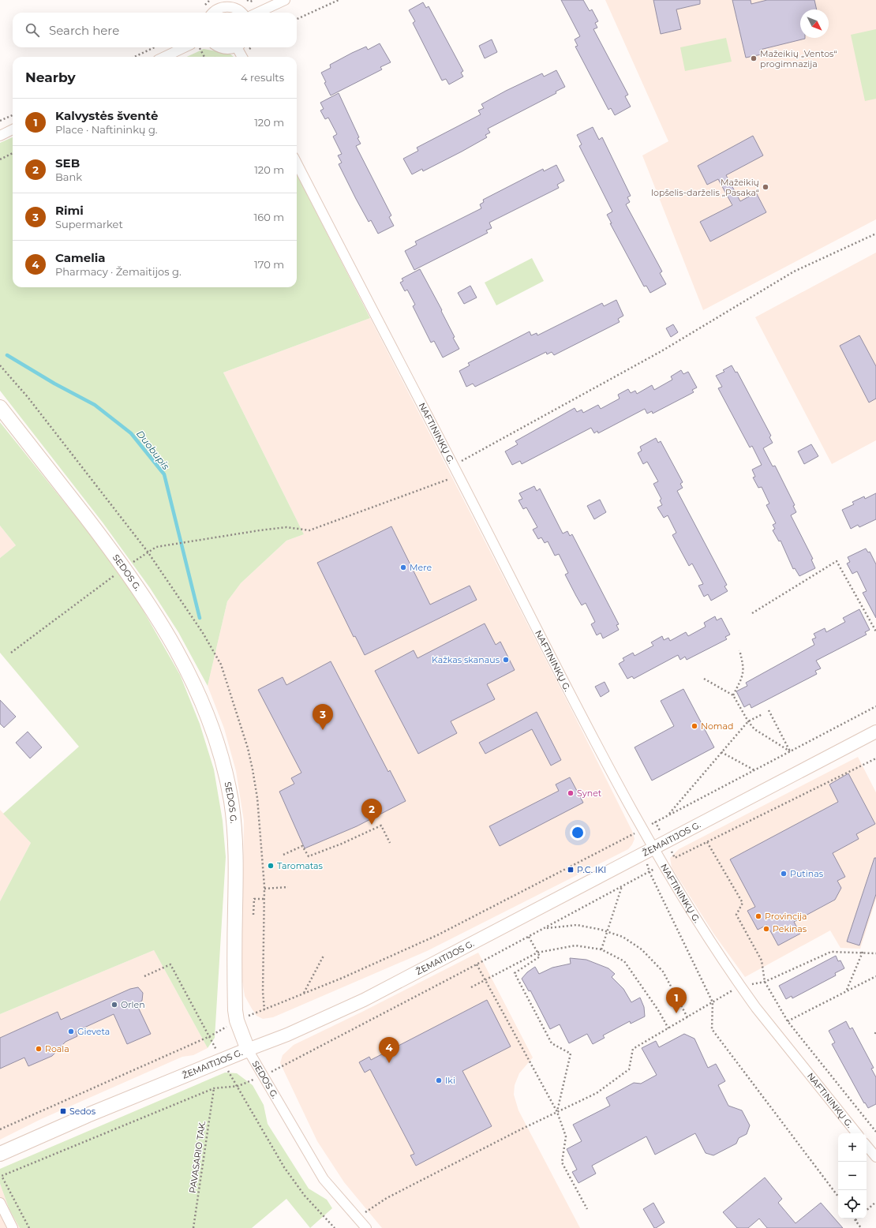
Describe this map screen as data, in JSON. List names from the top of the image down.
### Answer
{
  "streets": {
    "main road": ["SEDOS G.", "ŽEMAITIJOS G."],
    "street": ["NAFTININKŲ G."],
    "path": ["PAVASARIO TAK."]
  },
  "crossings": [
    ["NAFTININKŲ G.", "ŽEMAITIJOS G."],
    ["SEDOS G.", "ŽEMAITIJOS G."]
  ],
  "water": ["Duobupis"],
  "places": {
    "other": [
      "Mažeikių „Ventos“ progimnazija",
      "Mažeikių lopšelis-darželis „Pasaka“",
      "Mere",
      "Kažkas skanaus",
      "Nomad",
      "Synet",
      "Taromatas",
      "Putinas",
      "Provincija",
      "Pekinas",
      "Orlen",
      "Gieveta",
      "Roala",
      "Iki"
    ],
    "transit": ["P.C. IKI", "Sedos"]
  },
  "north": "bottom right",
  "page": {
    "search": "Search here",
    "heading": ["Nearby", "4 results"],
    "list": [
      {
        "mark": "1",
        "name": "Kalvystės šventė",
        "note": "Place · Naftininkų g.",
        "value": "120 m"
      },
      {
        "mark": "2",
        "name": "SEB",
        "note": "Bank",
        "value": "120 m"
      },
      {
        "mark": "3",
        "name": "Rimi",
        "note": "Supermarket",
        "value": "160 m"
      },
      {
        "mark": "4",
        "name": "Camelia",
        "note": "Pharmacy · Žemaitijos g.",
        "value": "170 m"
      }
    ],
    "pins": [
      "3",
      "2",
      "1",
      "4"
    ],
    "map_buttons": ["+", "−"]
  }
}
